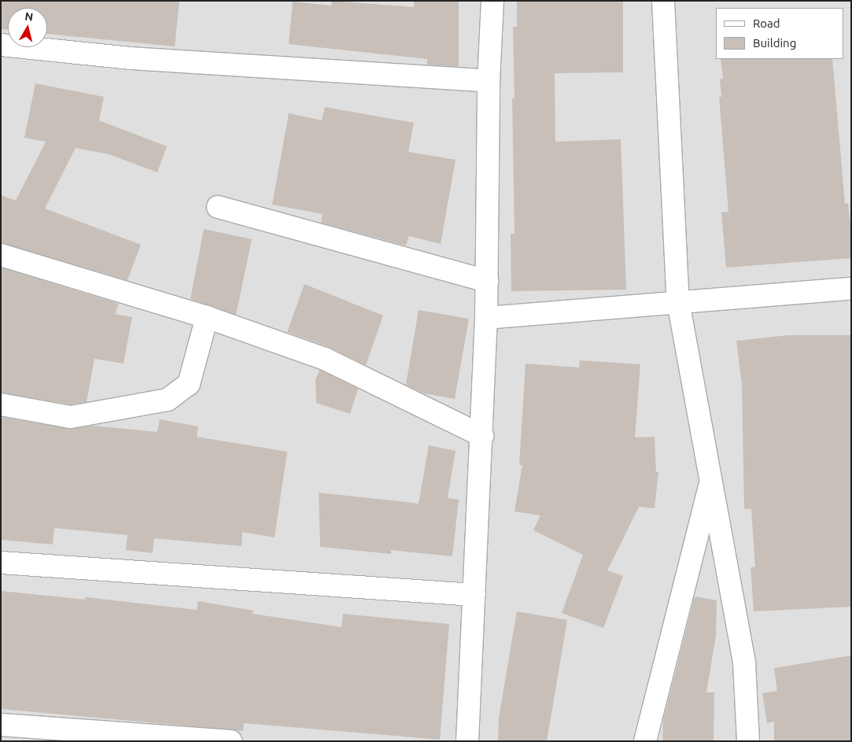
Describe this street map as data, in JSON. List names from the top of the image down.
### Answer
{
  "legend": ["Road", "Building"],
  "north": "top"
}
